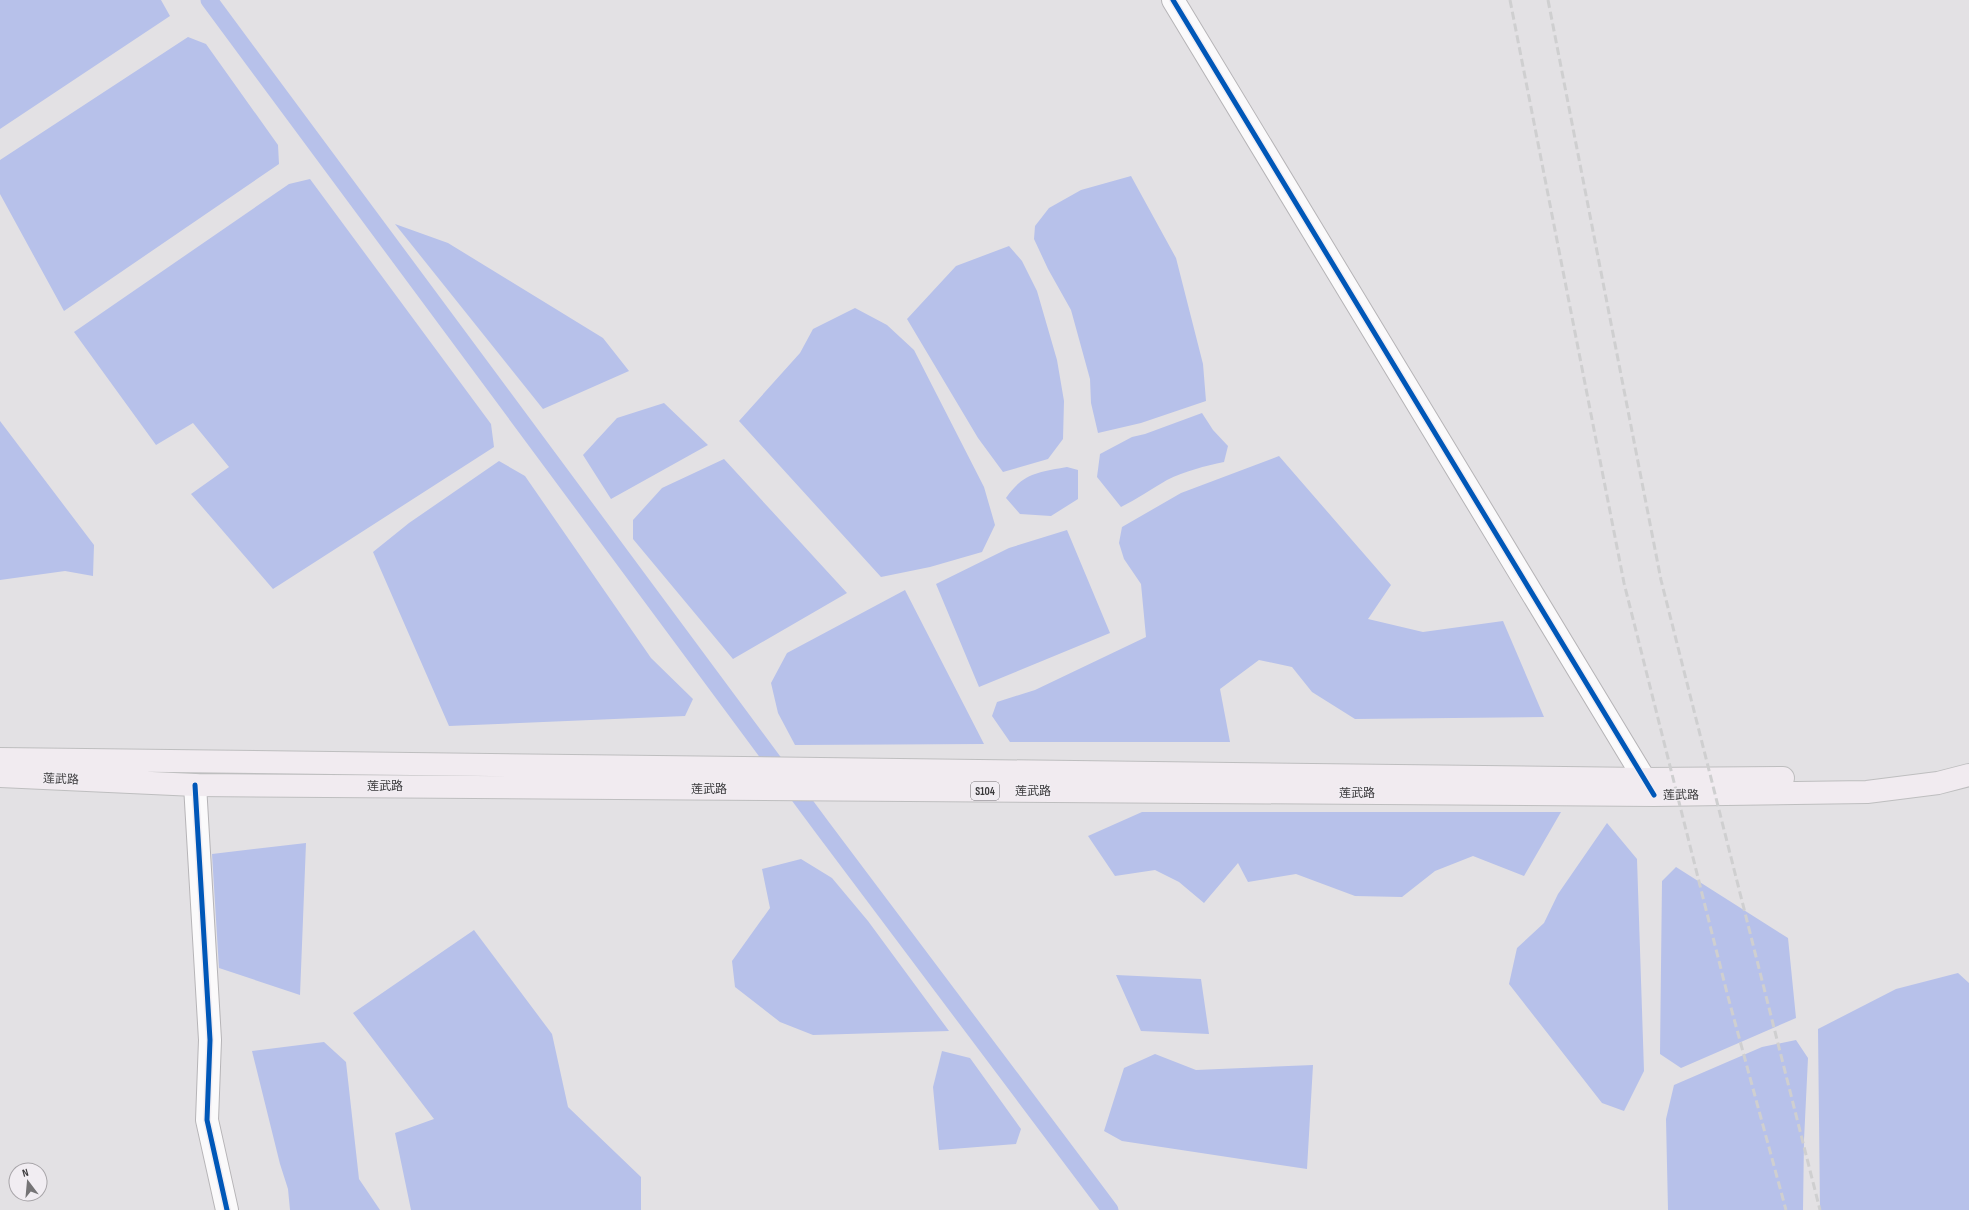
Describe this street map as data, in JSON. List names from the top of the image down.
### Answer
{
  "streets": {
    "main road": ["莲武路", "S104"]
  },
  "north": "top"
}
